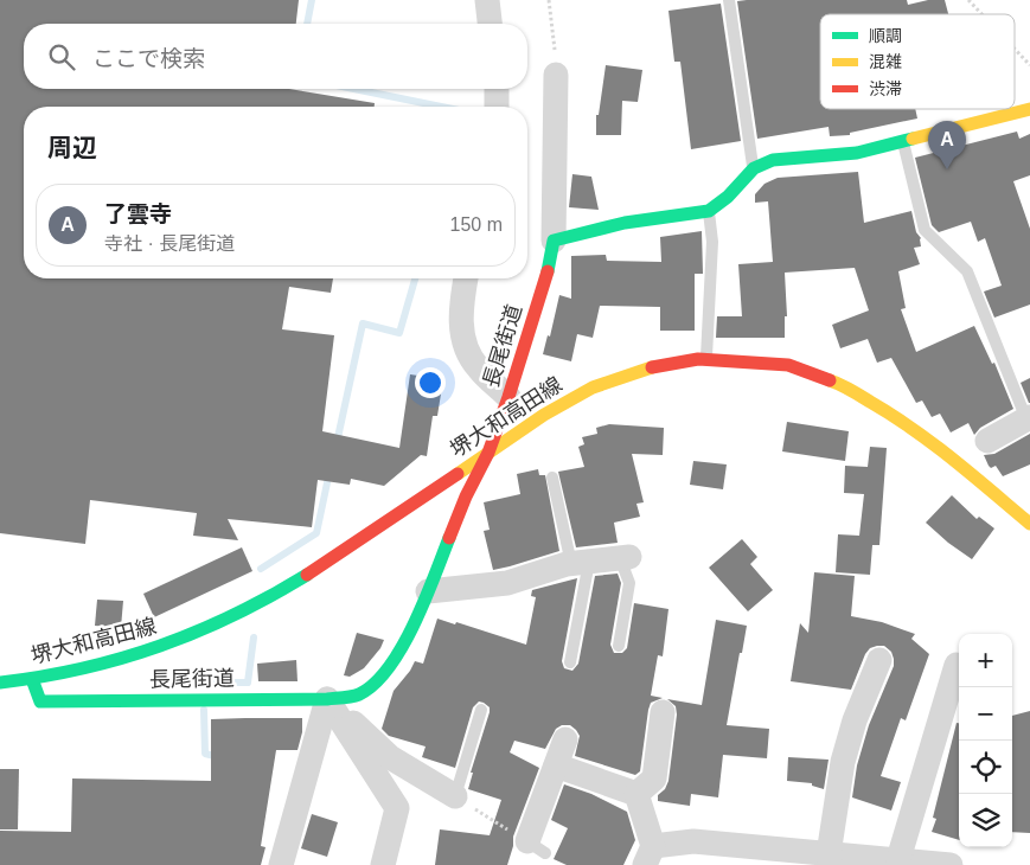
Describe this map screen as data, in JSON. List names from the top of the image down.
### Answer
{
  "streets": {
    "street": ["長尾街道", "堺大和高田線"]
  },
  "crossings": [
    ["長尾街道", "堺大和高田線"]
  ],
  "legend": ["順調", "混雑", "渋滞"],
  "page": {
    "search": "ここで検索",
    "heading": "周辺",
    "pins": "A",
    "list": [
      {
        "mark": "A",
        "name": "了雲寺",
        "note": "寺社 · 長尾街道",
        "value": "150 m"
      }
    ],
    "map_buttons": ["+", "−"]
  }
}
